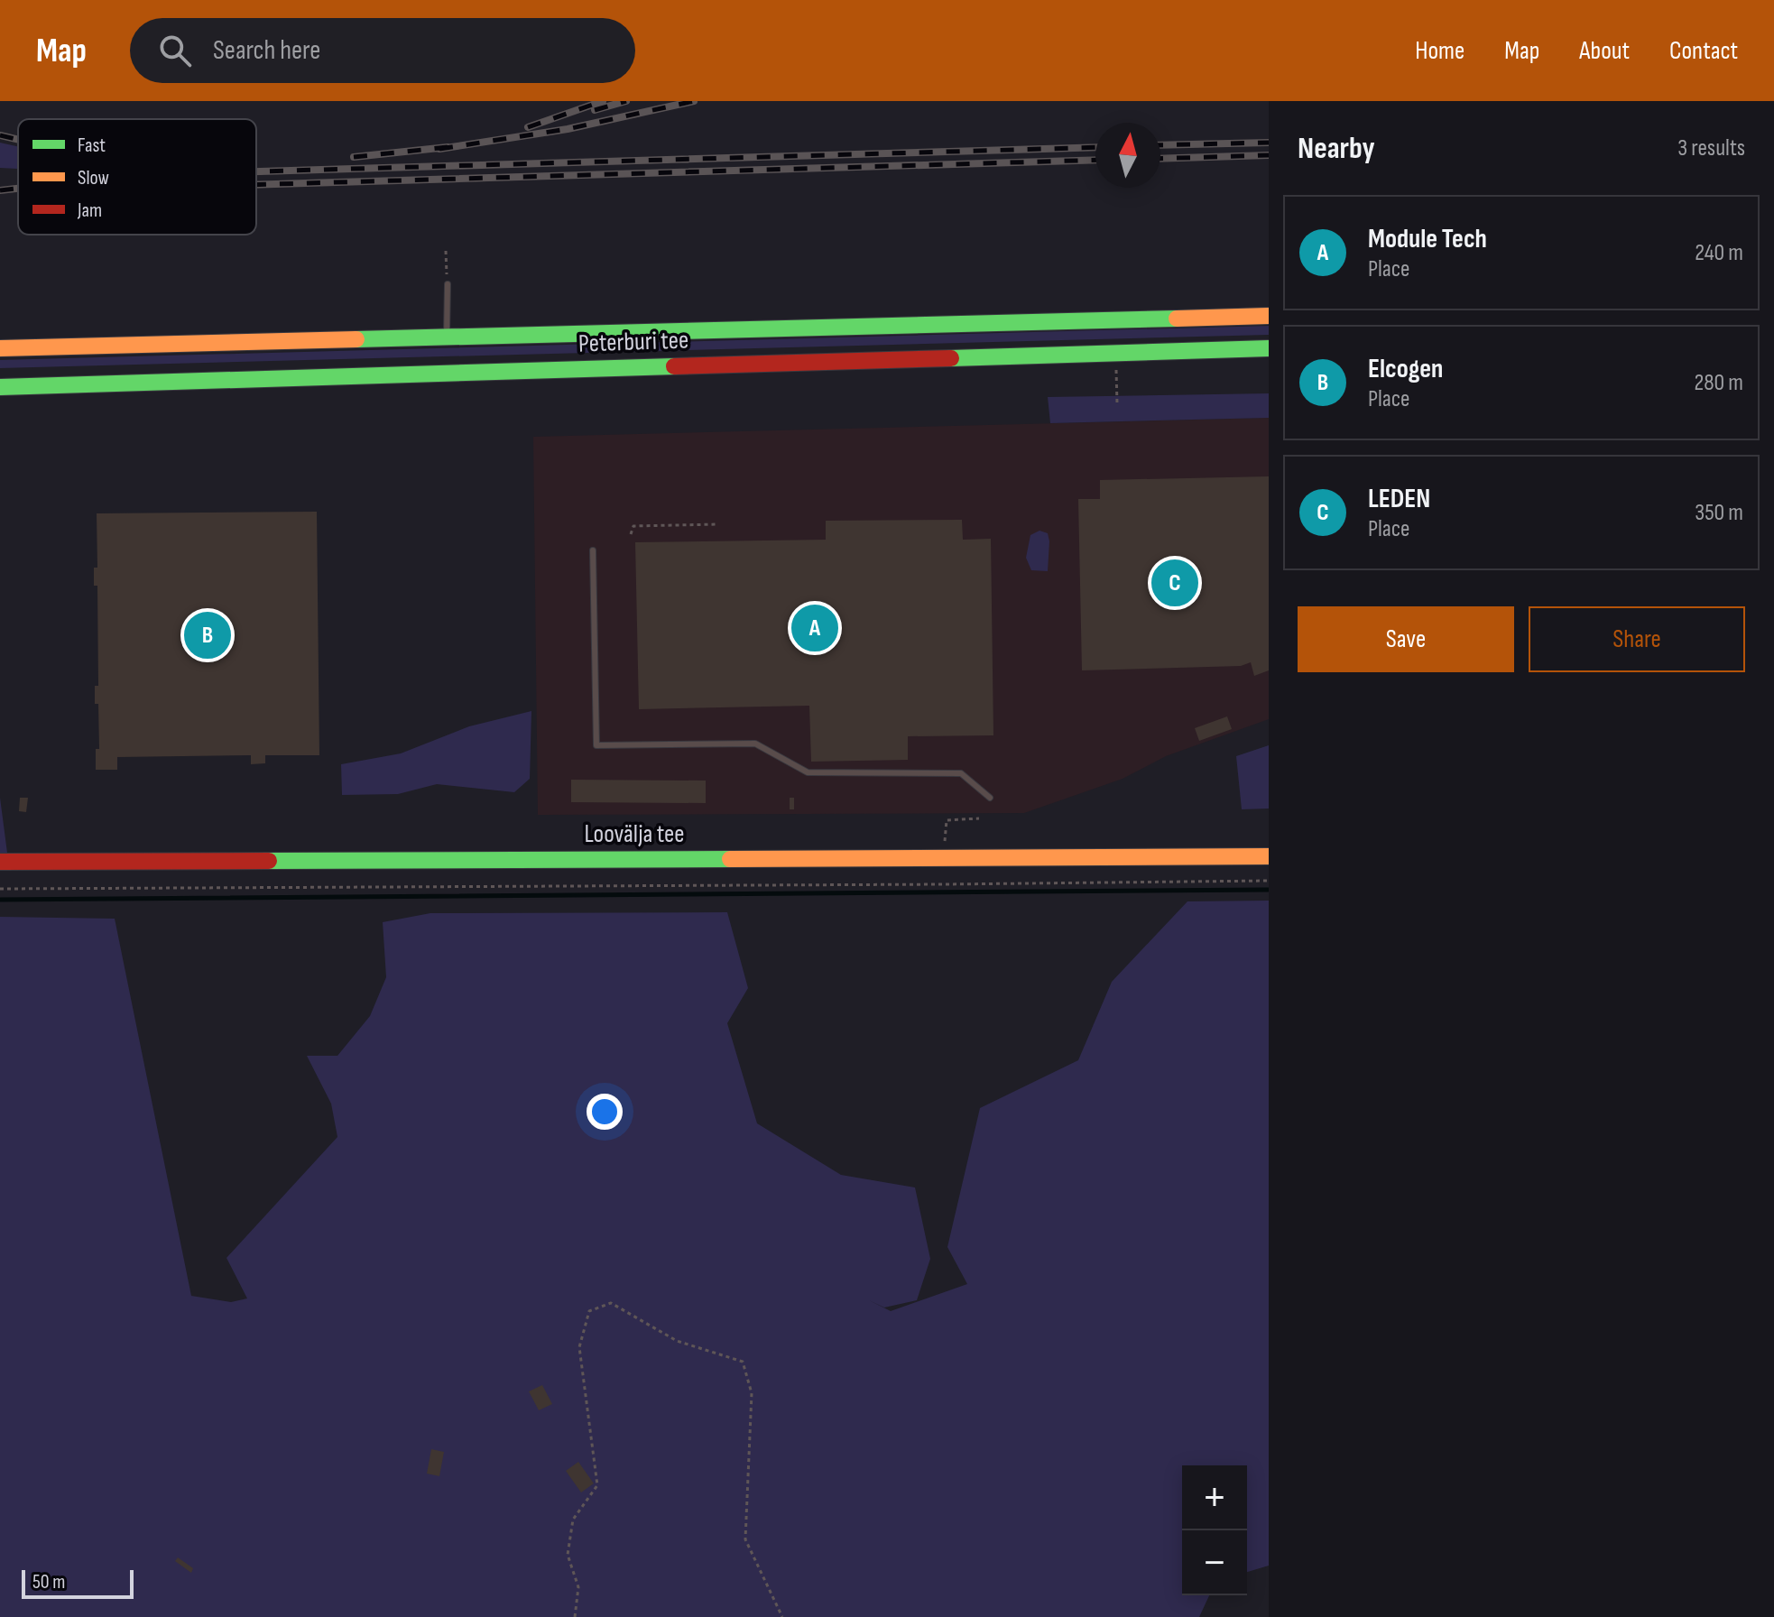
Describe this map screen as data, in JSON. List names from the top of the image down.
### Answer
{
  "streets": {
    "main road": ["Peterburi tee", "Loovälja tee"]
  },
  "legend": ["Fast", "Slow", "Jam"],
  "scale_bar": "50 m",
  "north": "top",
  "page": {
    "header": "Map",
    "search": "Search here",
    "nav": [
      "Home",
      "Map",
      "About",
      "Contact"
    ],
    "heading": ["Nearby", "3 results"],
    "list": [
      {
        "mark": "A",
        "name": "Module Tech",
        "note": "Place",
        "value": "240 m"
      },
      {
        "mark": "B",
        "name": "Elcogen",
        "note": "Place",
        "value": "280 m"
      },
      {
        "mark": "C",
        "name": "LEDEN",
        "note": "Place",
        "value": "350 m"
      }
    ],
    "pins": ["C", "A", "B"],
    "buttons": ["Save", "Share"],
    "map_buttons": ["+", "−"],
    "scale": "50 m"
  }
}
